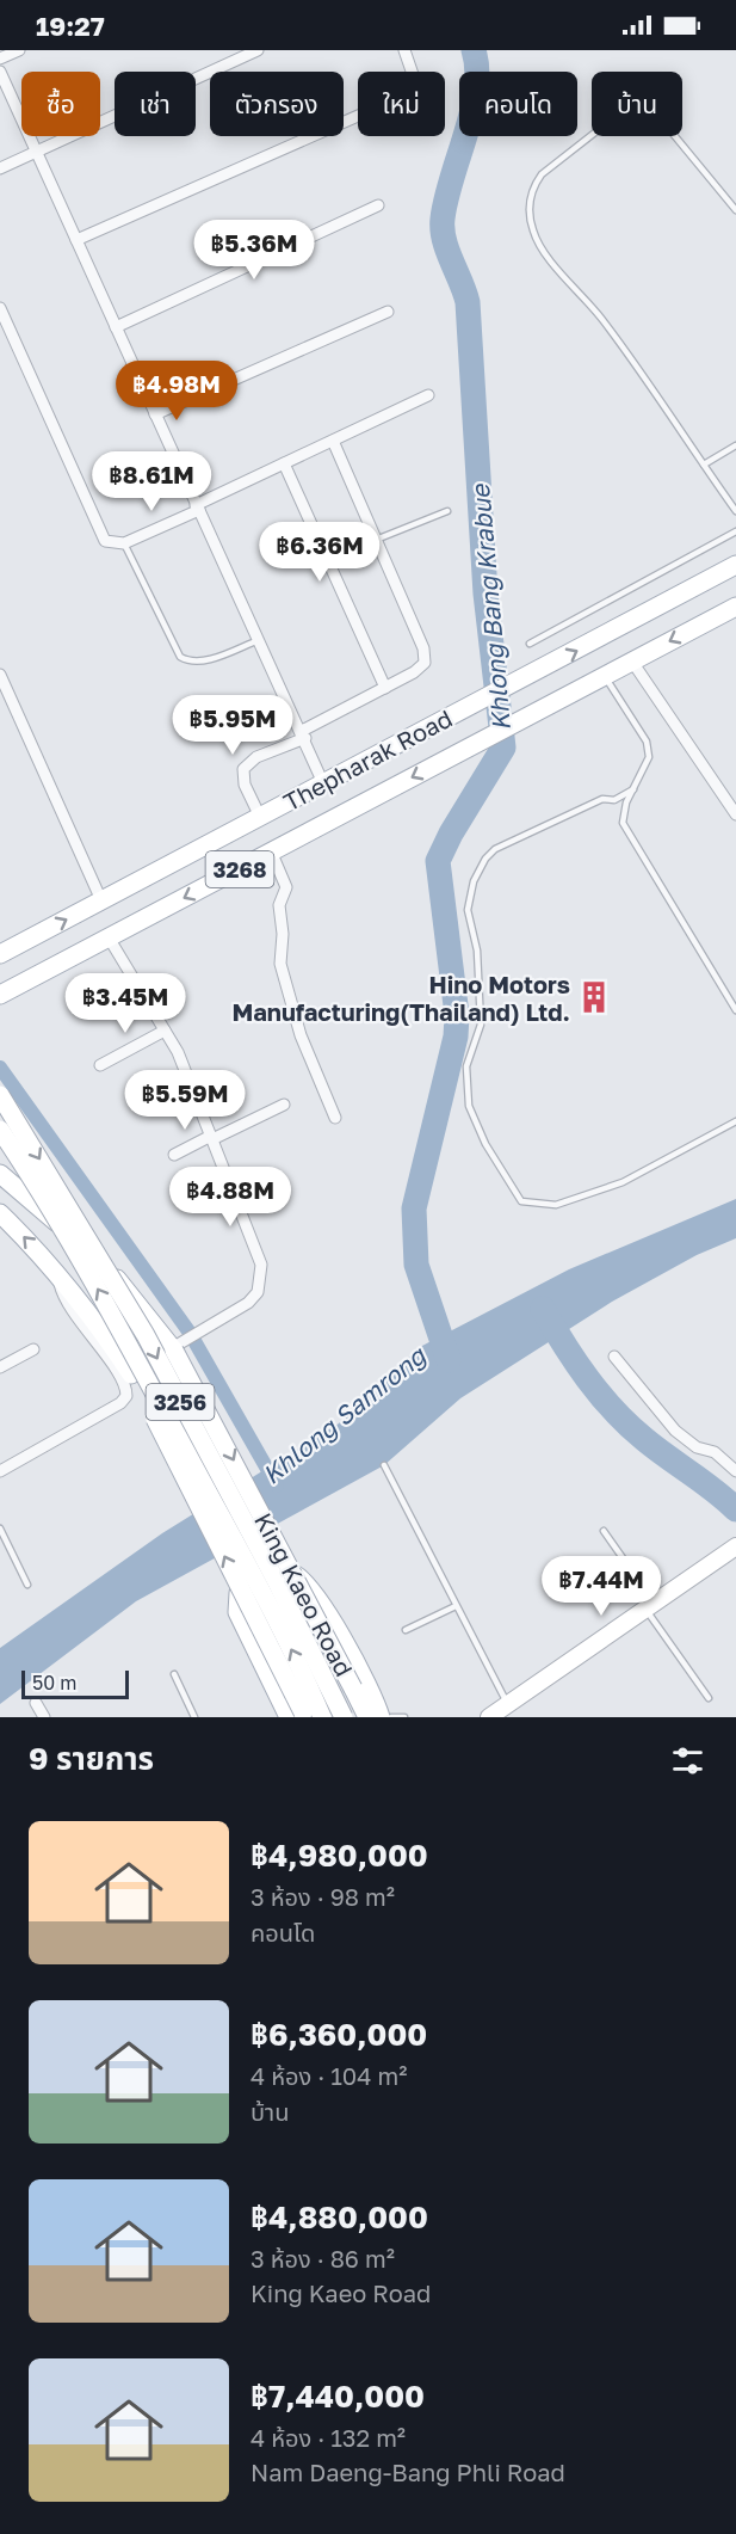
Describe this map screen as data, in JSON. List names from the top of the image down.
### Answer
{
  "streets": {
    "main road": [
      "Thepharak Road",
      "3268",
      "3256",
      "King Kaeo Road"
    ]
  },
  "water": ["Khlong Bang Krabue", "Khlong Samrong"],
  "places": {
    "building": ["Hino Motors Manufacturing(Thailand) Ltd."]
  },
  "scale_bar": "50 m",
  "page": {
    "status": "19:27",
    "chip": [
      "ซื้อ",
      "เช่า",
      "ตัวกรอง",
      "ใหม่",
      "คอนโด",
      "บ้าน"
    ],
    "price": [
      "฿5.36M",
      "฿4.98M",
      "฿8.61M",
      "฿6.36M",
      "฿5.95M",
      "฿3.45M",
      "฿5.59M",
      "฿4.88M",
      "฿7.44M"
    ],
    "scale": "50 m",
    "heading": "9 รายการ",
    "list": [
      {
        "name": "฿4,980,000",
        "note": "3 ห้อง · 98 m² · คอนโด"
      },
      {
        "name": "฿6,360,000",
        "note": "4 ห้อง · 104 m² · บ้าน"
      },
      {
        "name": "฿4,880,000",
        "note": "3 ห้อง · 86 m² · King Kaeo Road"
      },
      {
        "name": "฿7,440,000",
        "note": "4 ห้อง · 132 m² · Nam Daeng-Bang Phli Road"
      }
    ]
  }
}
